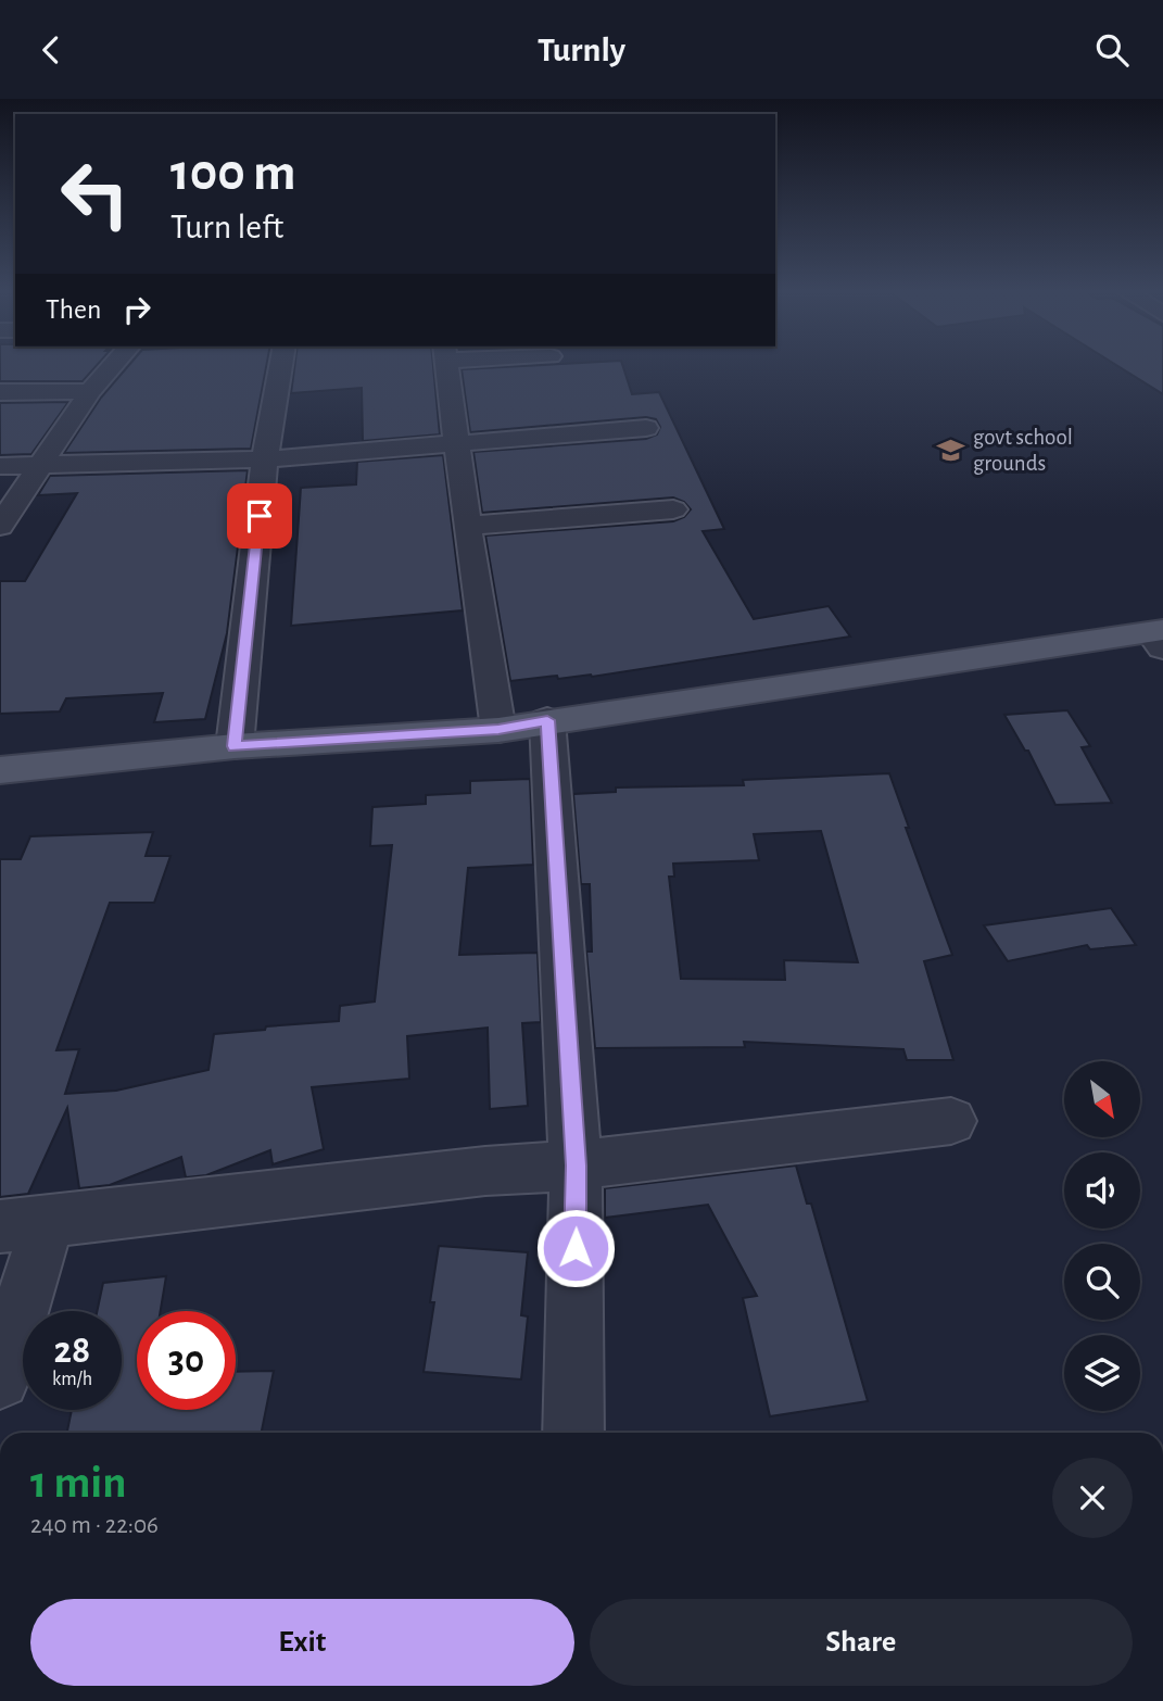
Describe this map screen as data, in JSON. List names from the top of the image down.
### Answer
{
  "places": {
    "school or university": ["govt school grounds"]
  },
  "north": "bottom right",
  "page": {
    "header": "Turnly",
    "turn": ["100 m", "Turn left"],
    "then": "Then",
    "speed": "28 km/h",
    "limit": "30",
    "heading": ["1 min", "240 m · 22:06"],
    "buttons": ["Exit", "Share"]
  }
}
